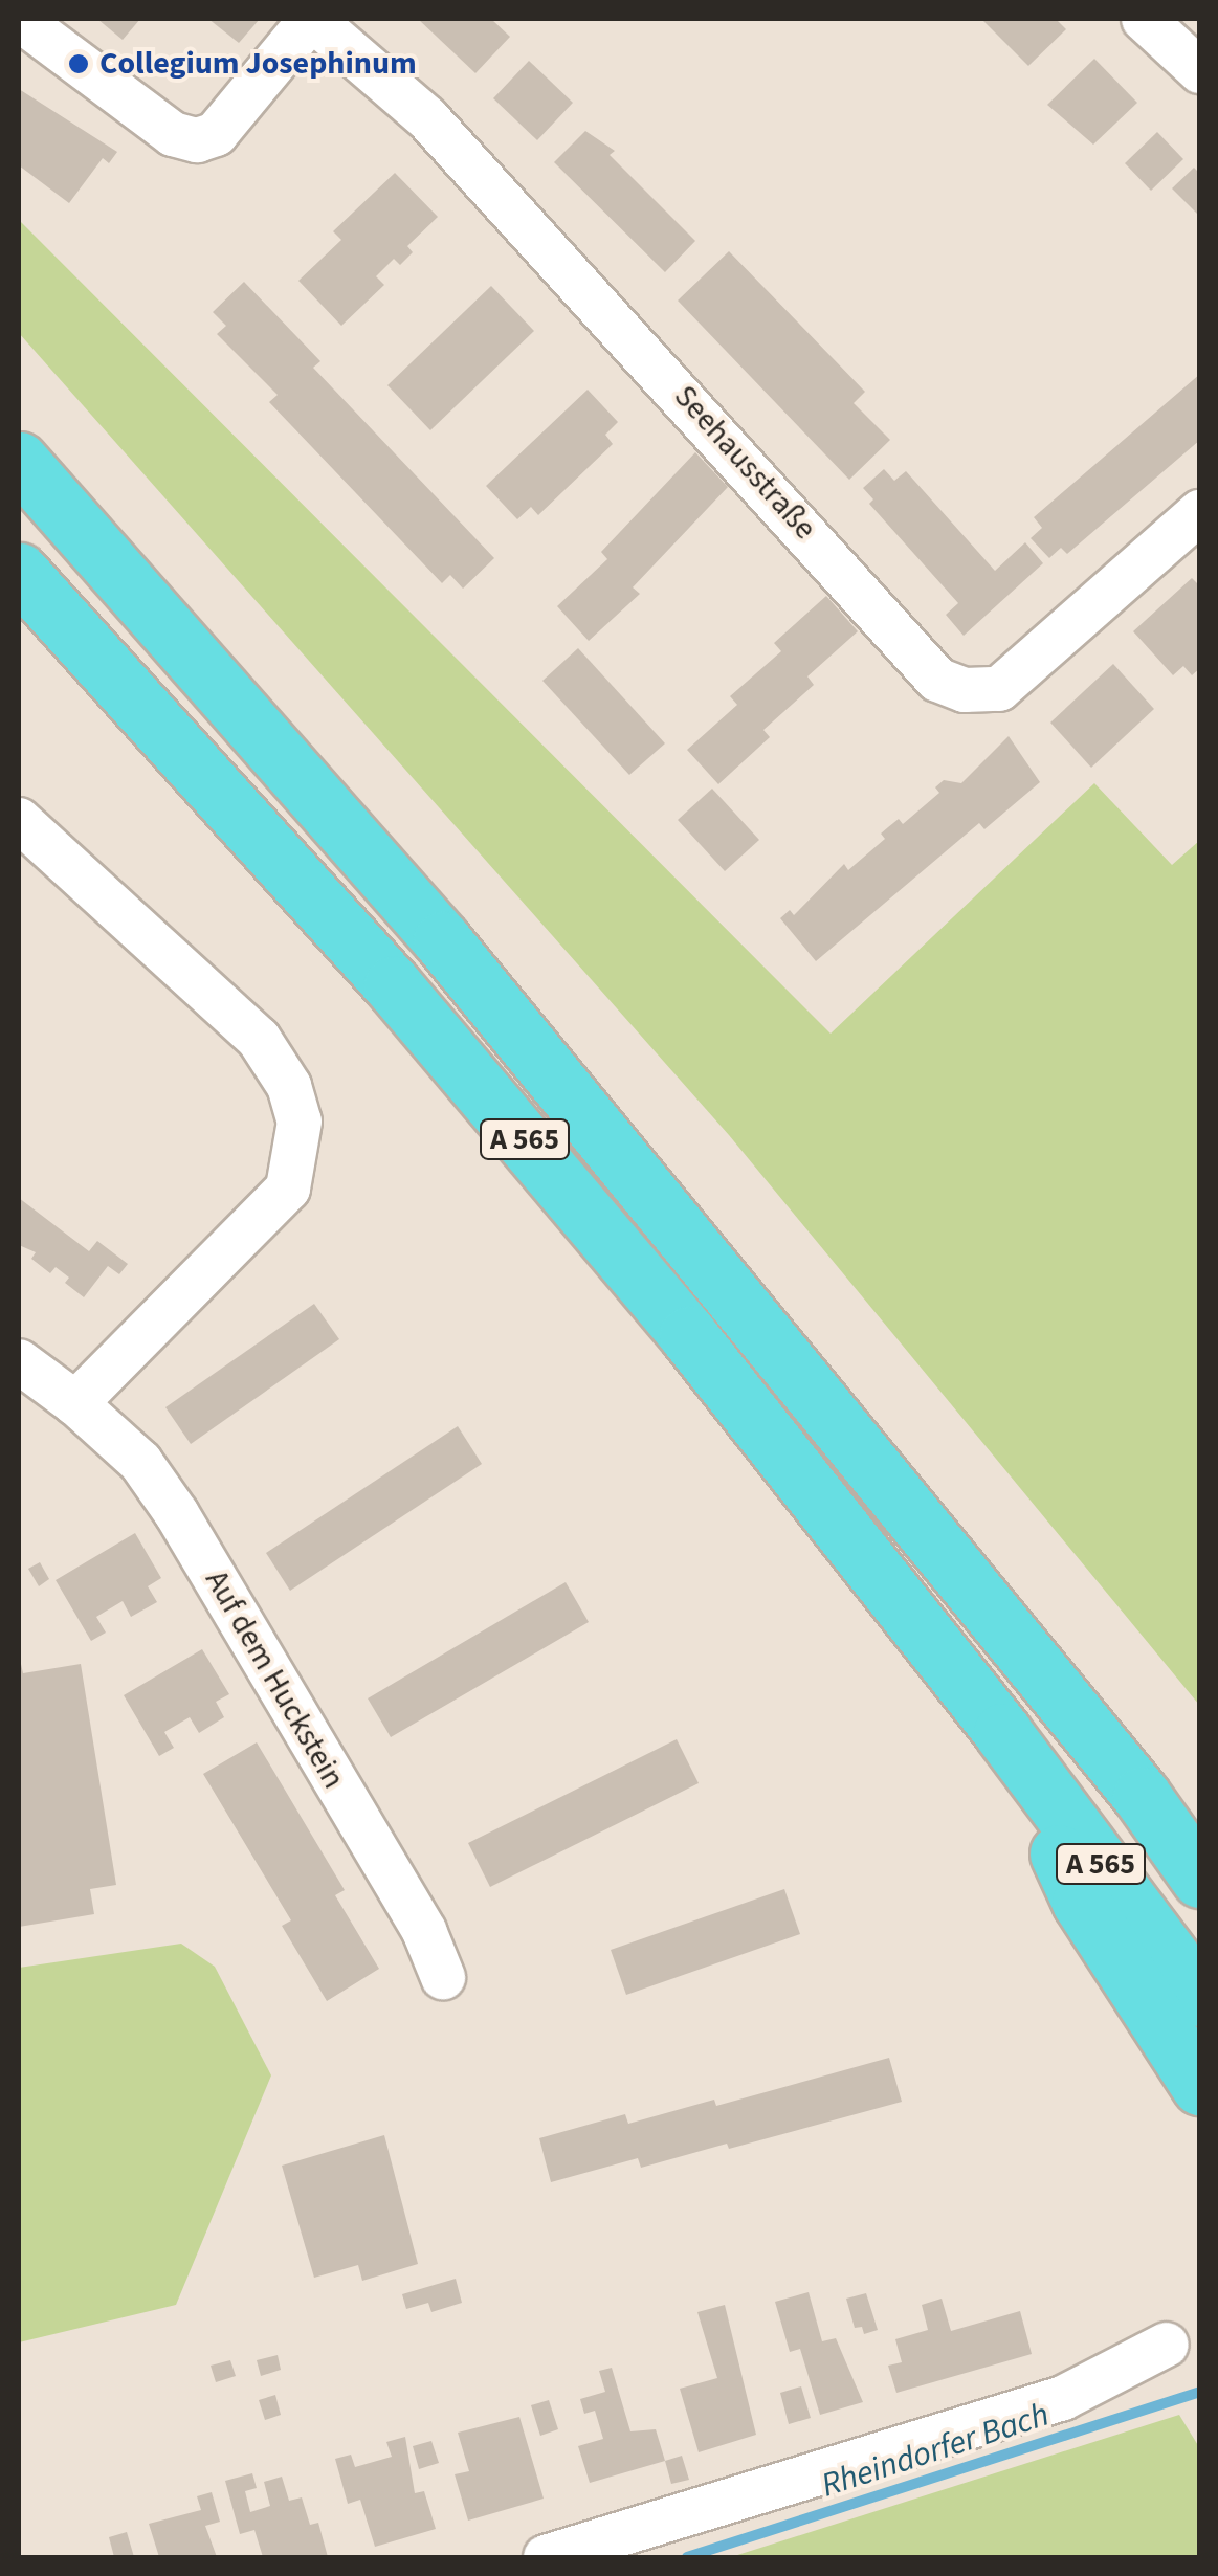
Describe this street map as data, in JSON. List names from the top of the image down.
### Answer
{
  "streets": {
    "highway": ["A 565"],
    "street": ["Seehausstraße", "Auf dem Huckstein"]
  },
  "water": ["Rheindorfer Bach"],
  "places": ["Collegium Josephinum"]
}
